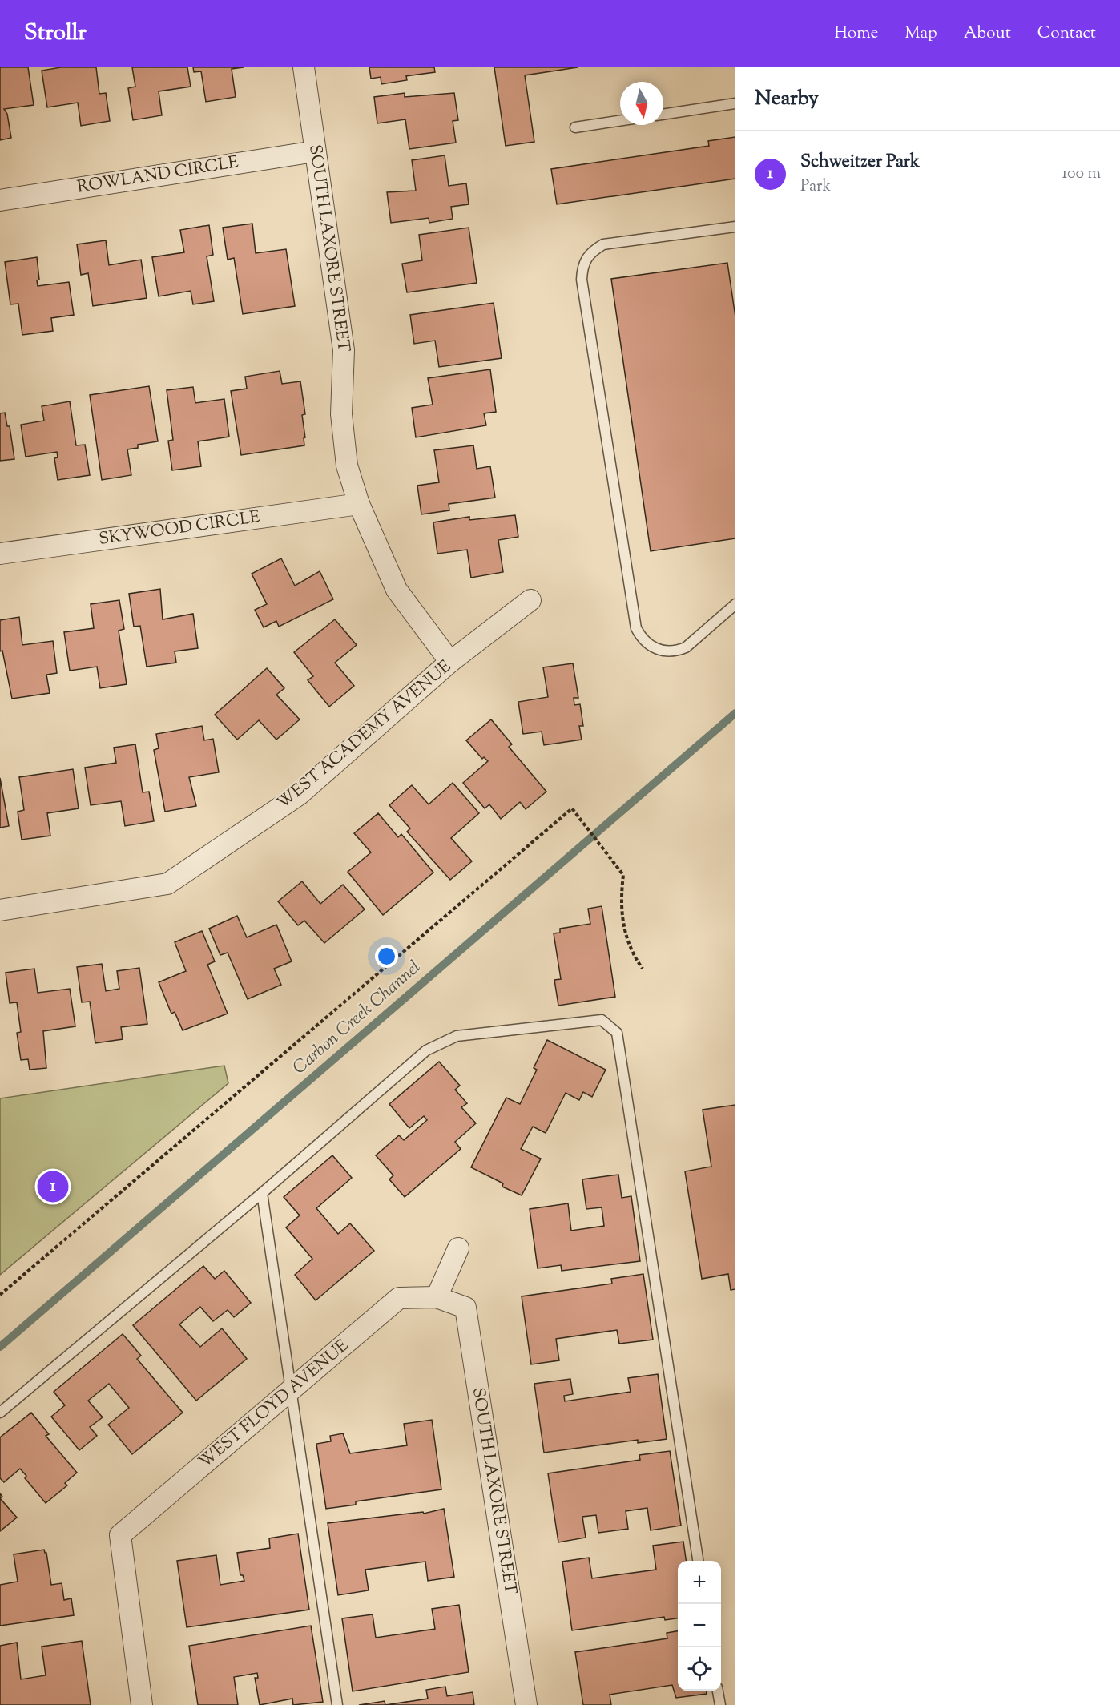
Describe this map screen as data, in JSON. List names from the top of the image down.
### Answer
{
  "streets": {
    "street": [
      "ROWLAND CIRCLE",
      "SOUTH LAXORE STREET",
      "SKYWOOD CIRCLE",
      "WEST ACADEMY AVENUE",
      "WEST FLOYD AVENUE"
    ]
  },
  "crossings": [
    ["ROWLAND CIRCLE", "SOUTH LAXORE STREET"],
    ["SOUTH LAXORE STREET", "SKYWOOD CIRCLE"],
    ["SOUTH LAXORE STREET", "WEST ACADEMY AVENUE"],
    ["SOUTH LAXORE STREET", "WEST FLOYD AVENUE"]
  ],
  "water": ["Carbon Creek Channel"],
  "north": "bottom",
  "page": {
    "header": "Strollr",
    "nav": [
      "Home",
      "Map",
      "About",
      "Contact"
    ],
    "heading": "Nearby",
    "list": [
      {
        "mark": "1",
        "name": "Schweitzer Park",
        "note": "Park",
        "value": "100 m"
      }
    ],
    "pins": "1",
    "map_buttons": ["+", "−"]
  }
}
